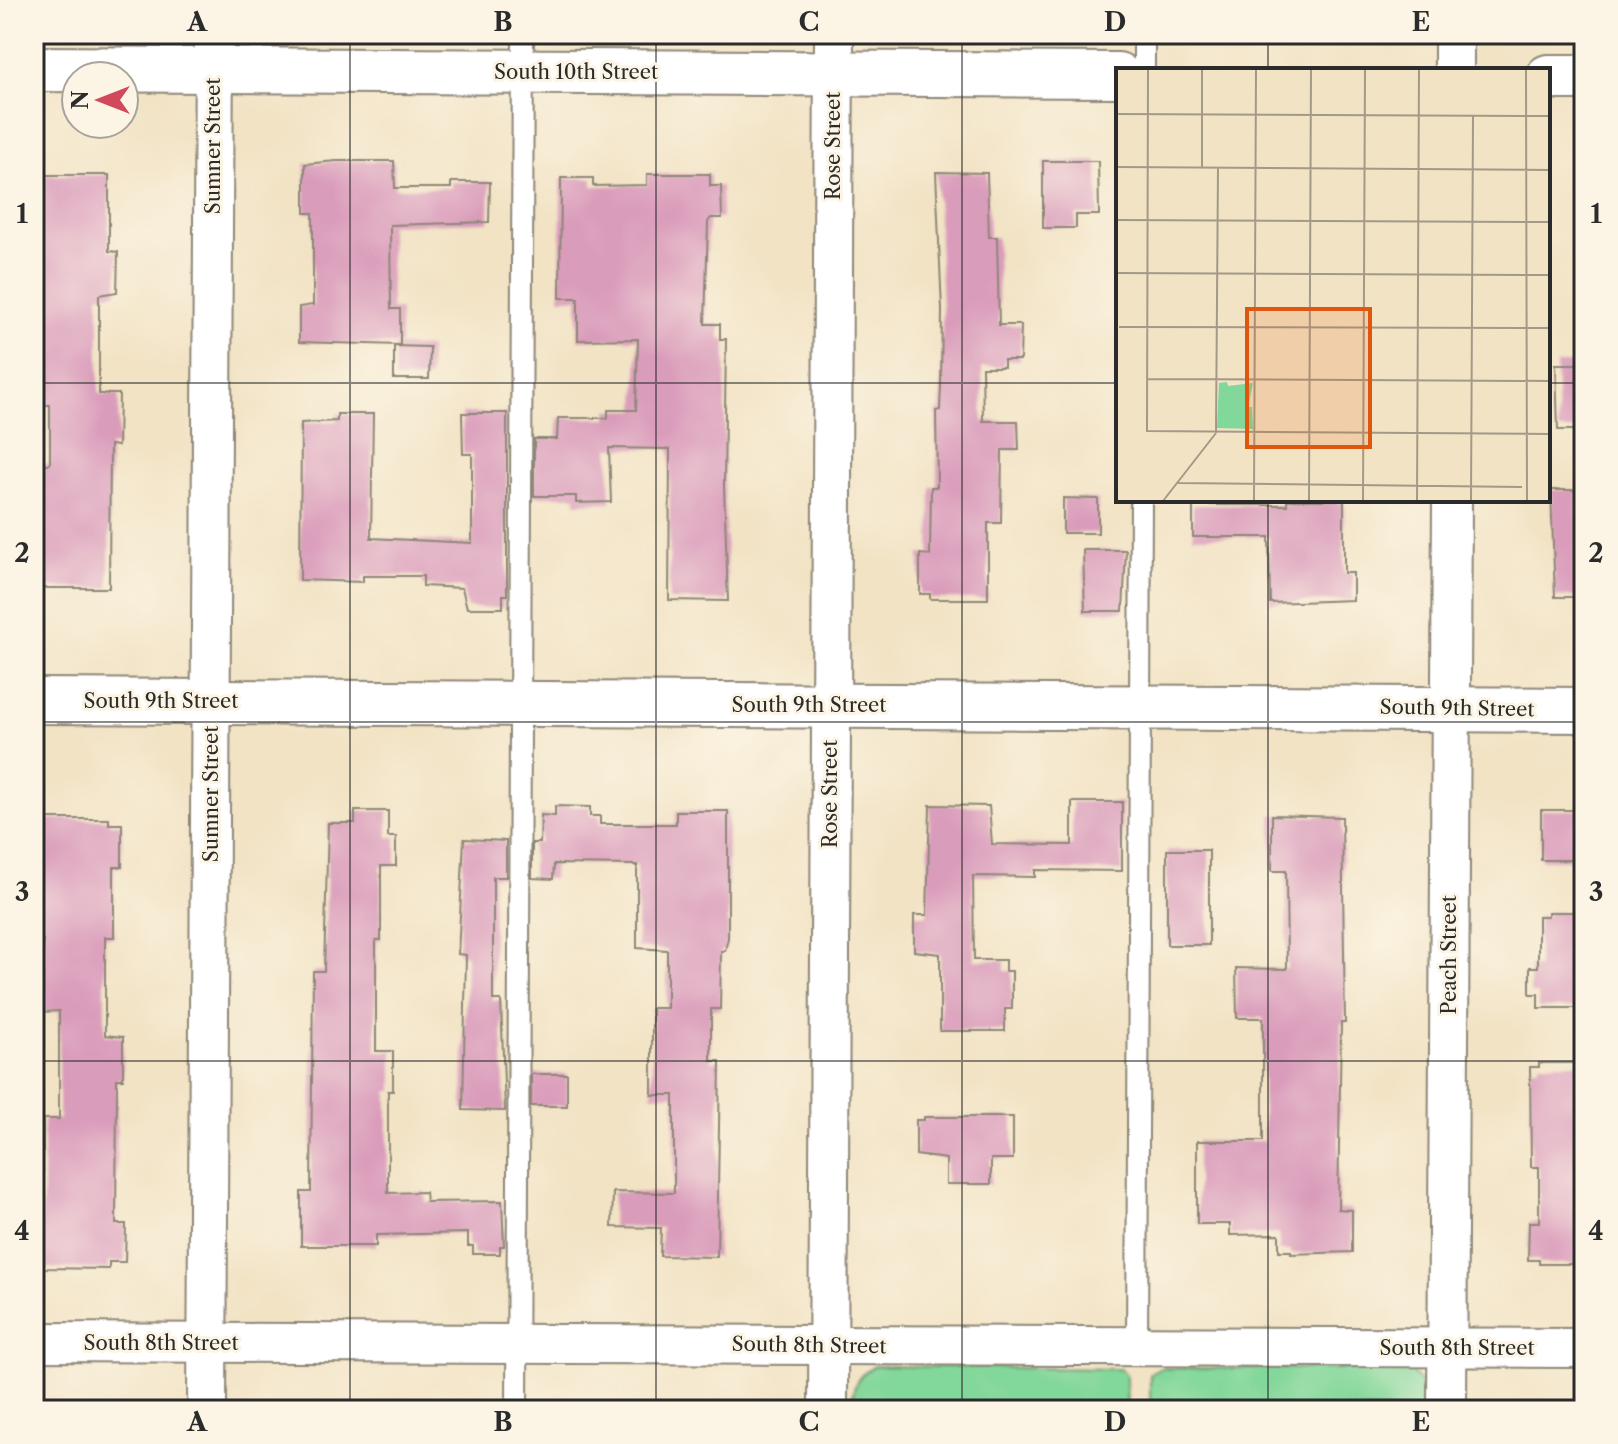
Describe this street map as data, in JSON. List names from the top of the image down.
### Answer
{
  "streets": {
    "main road": ["South 10th Street", "South 9th Street"],
    "street": [
      "Sumner Street",
      "Rose Street",
      "Peach Street",
      "South 8th Street"
    ]
  },
  "crossings": [
    ["South 10th Street", "Sumner Street"],
    ["South 10th Street", "Rose Street"],
    ["Sumner Street", "South 9th Street"],
    ["Sumner Street", "South 8th Street"],
    ["Rose Street", "South 9th Street"],
    ["Rose Street", "South 8th Street"],
    ["South 9th Street", "Peach Street"],
    ["Peach Street", "South 8th Street"]
  ],
  "north": "left",
  "grid": {
    "columns": [
      "A",
      "B",
      "C",
      "D",
      "E"
    ],
    "rows": [
      "1",
      "2",
      "3",
      "4"
    ]
  }
}
